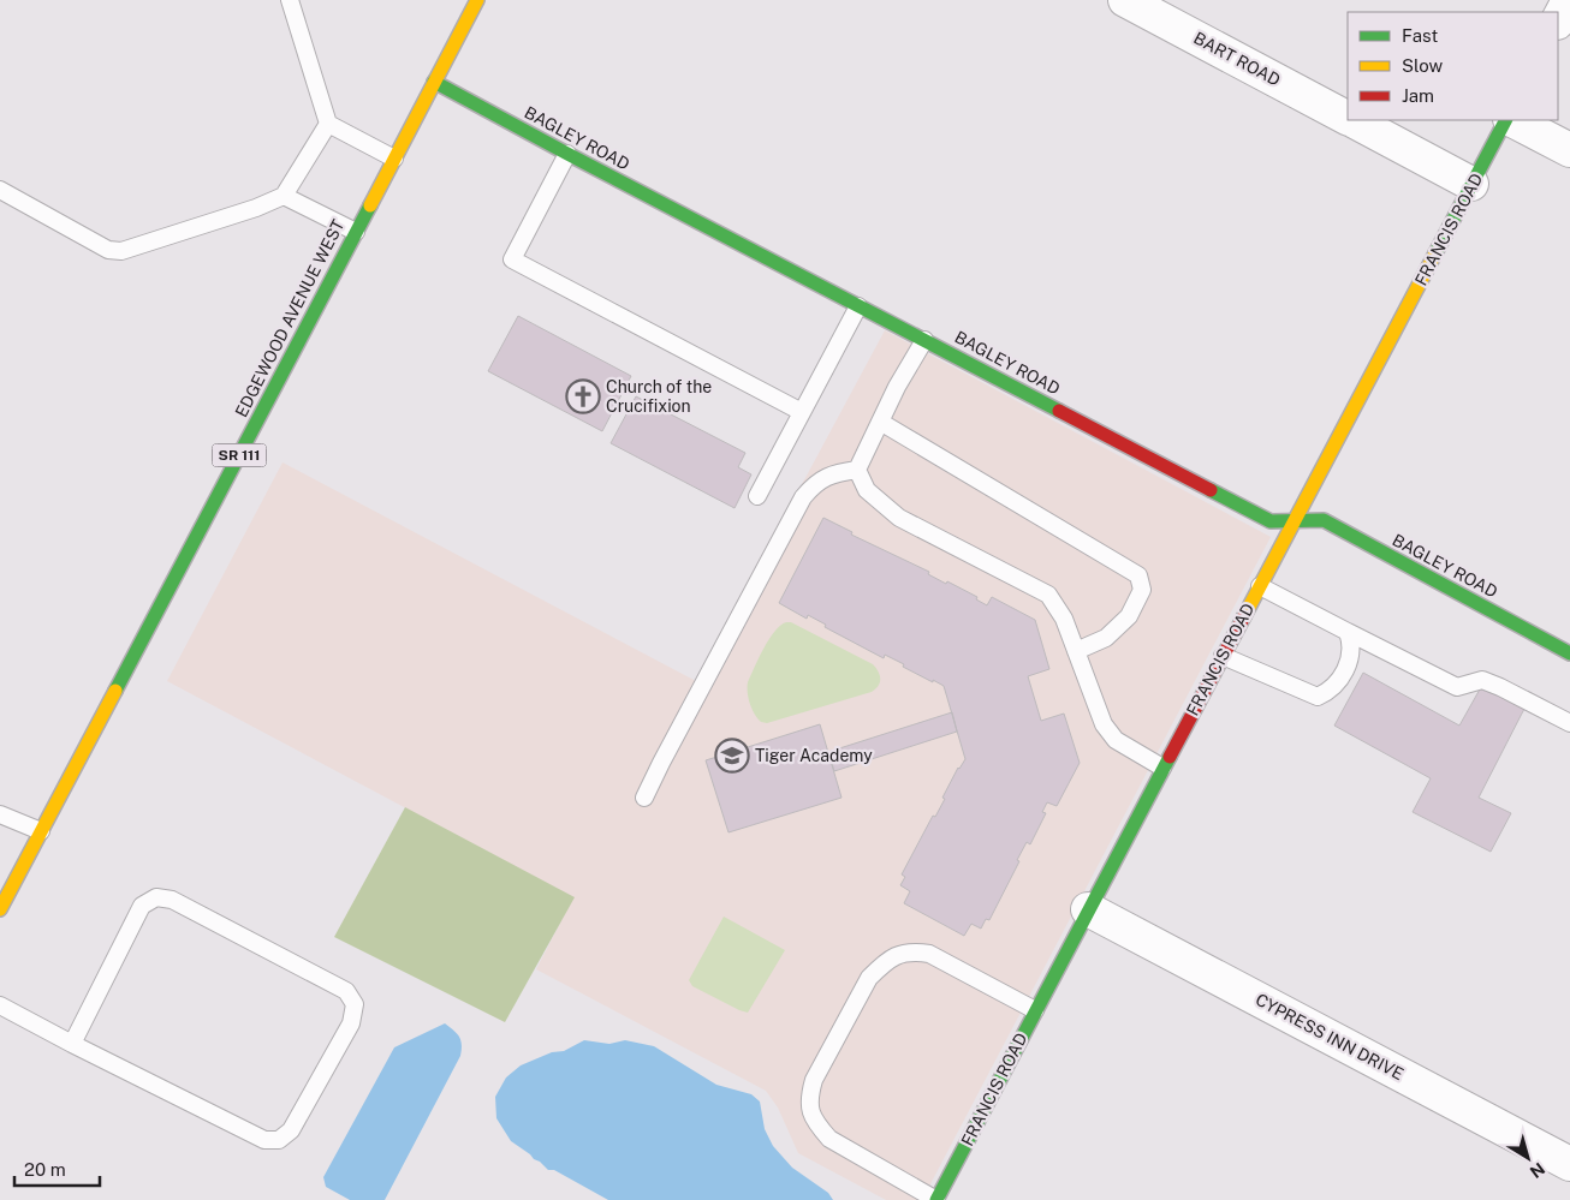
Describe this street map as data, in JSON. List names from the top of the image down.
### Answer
{
  "streets": {
    "street": [
      "BART ROAD",
      "BAGLEY ROAD",
      "FRANCIS ROAD",
      "EDGEWOOD AVENUE WEST",
      "SR 111",
      "CYPRESS INN DRIVE"
    ]
  },
  "crossings": [
    ["BART ROAD", "FRANCIS ROAD"],
    ["BAGLEY ROAD", "FRANCIS ROAD"],
    ["BAGLEY ROAD", "EDGEWOOD AVENUE WEST"],
    ["FRANCIS ROAD", "CYPRESS INN DRIVE"]
  ],
  "places": {
    "church": ["Church of the Crucifixion"],
    "school or university": ["Tiger Academy"]
  },
  "legend": ["Fast", "Slow", "Jam"],
  "scale_bar": "20 m",
  "north": "bottom right"
}
